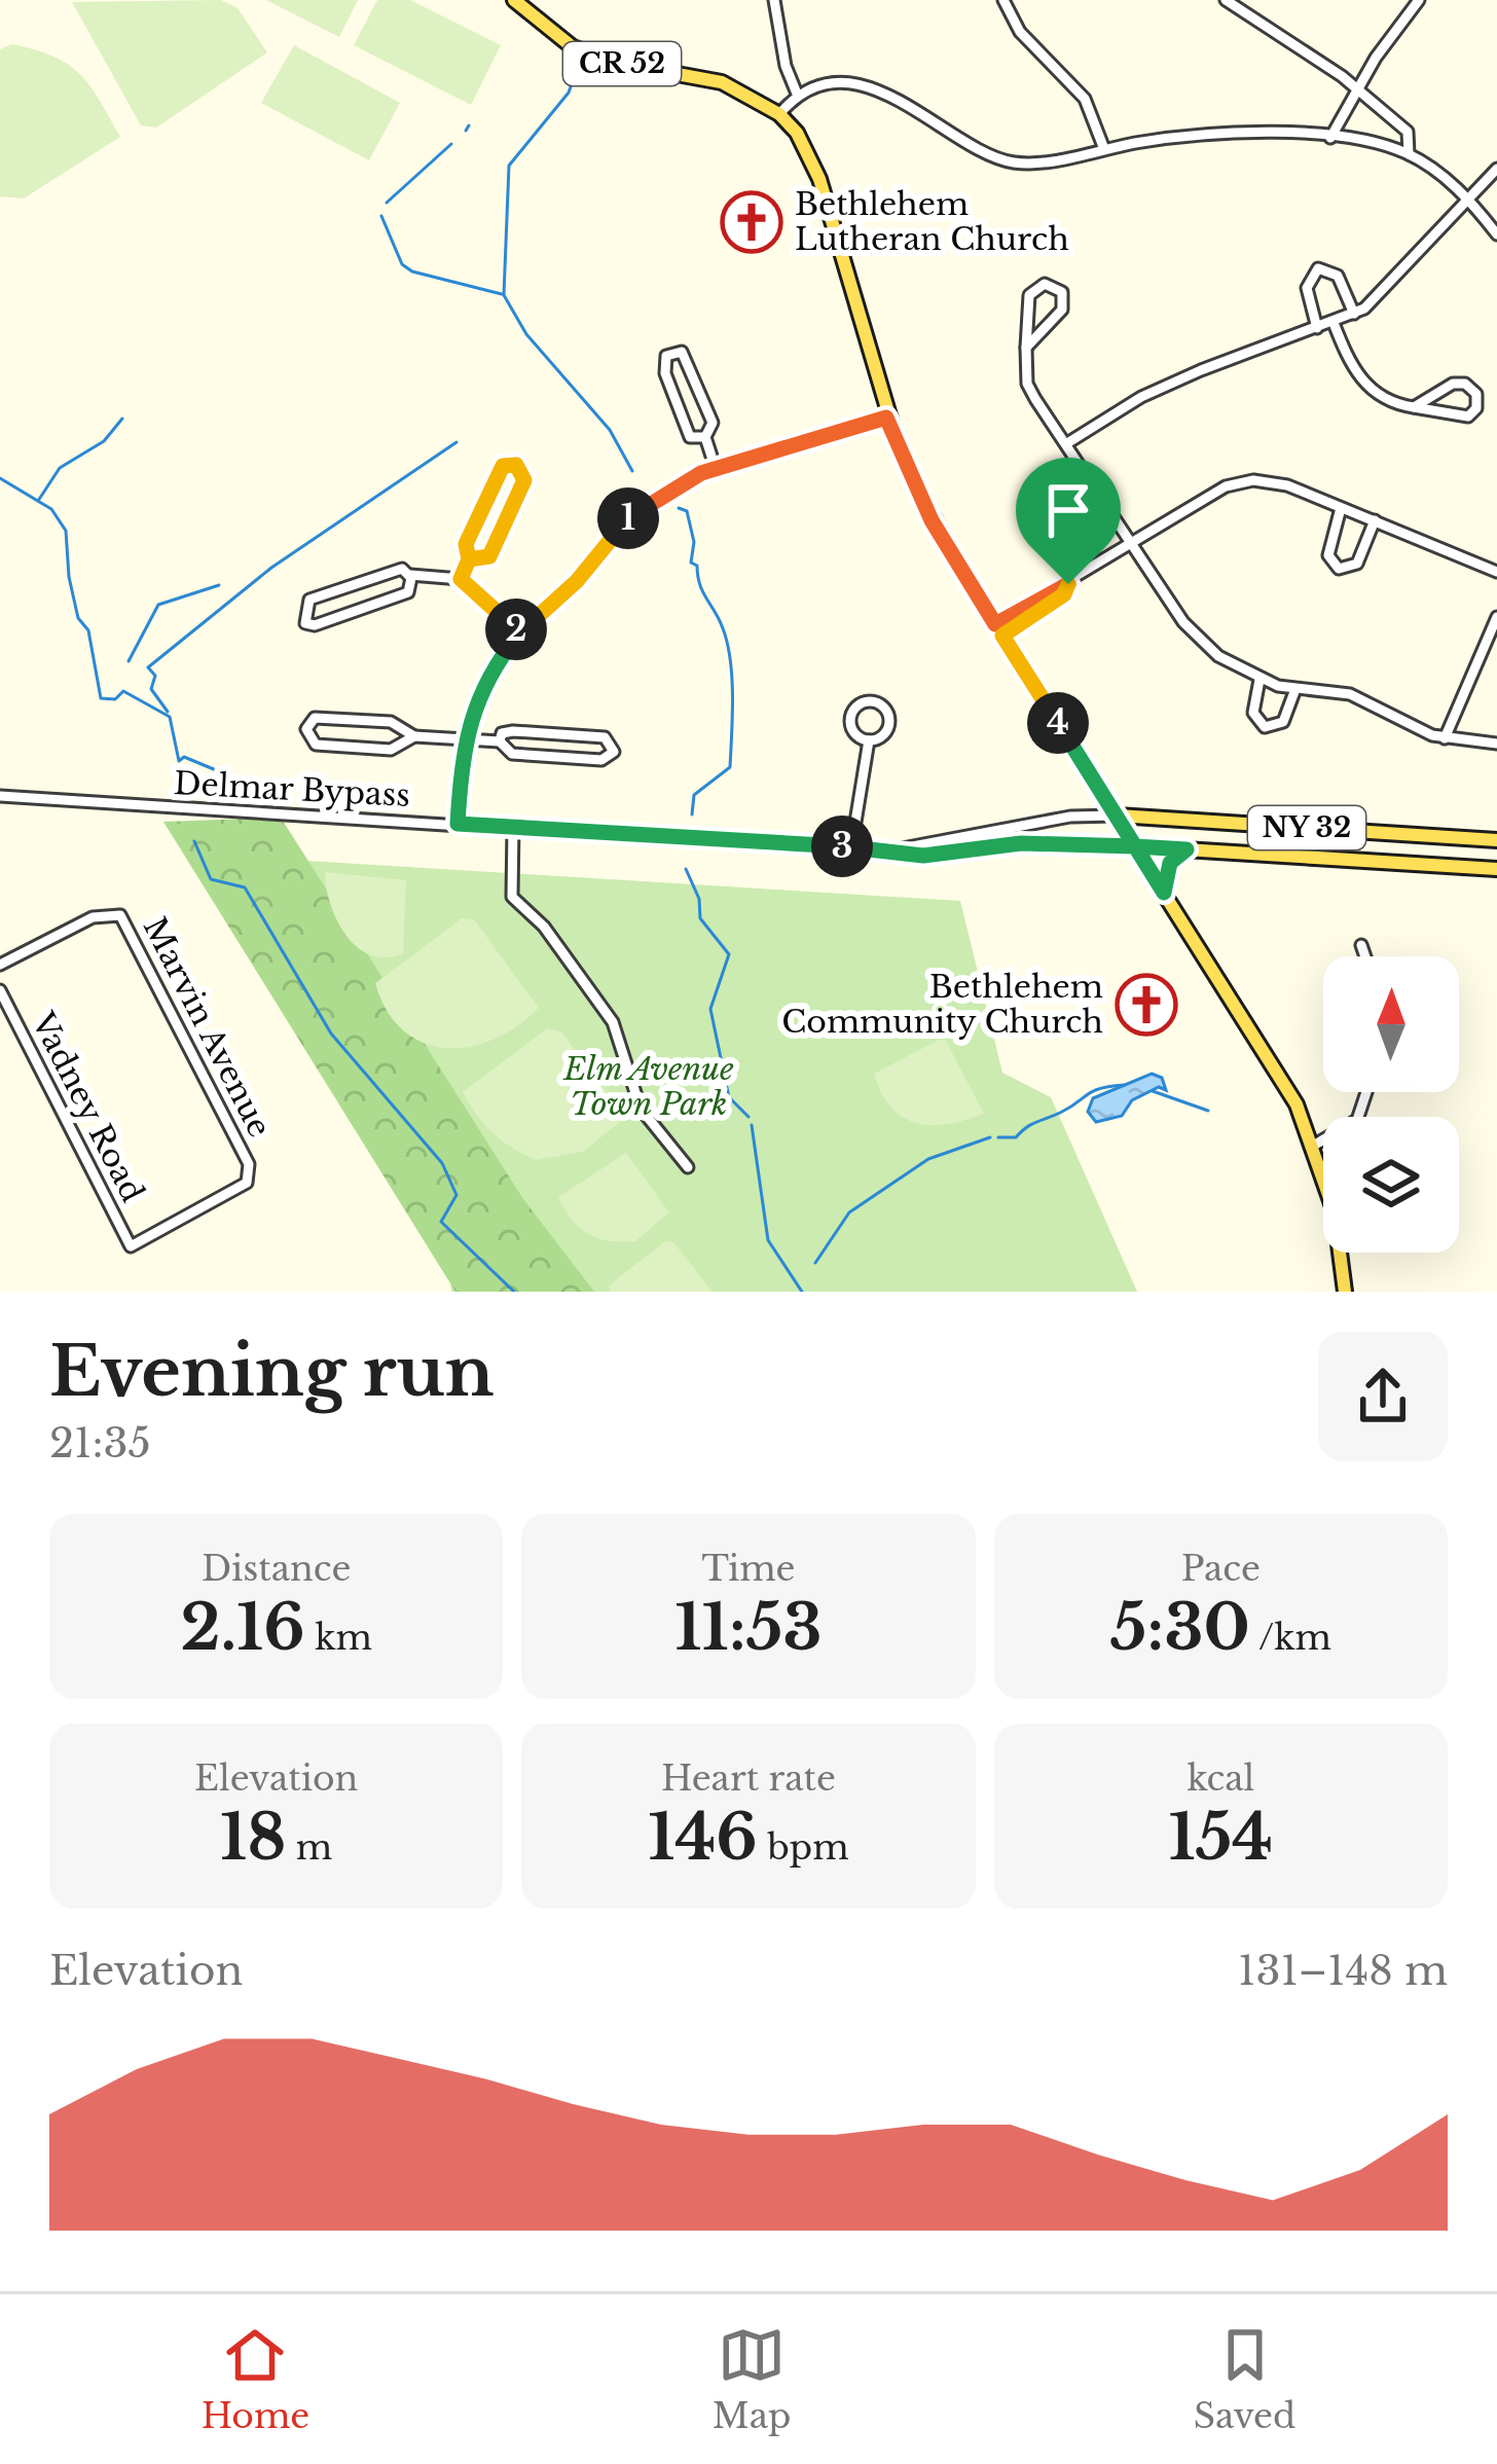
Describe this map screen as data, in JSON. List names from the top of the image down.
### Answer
{
  "streets": {
    "main road": ["CR 52", "Delmar Bypass", "NY 32"],
    "street": ["Marvin Avenue", "Vadney Road"]
  },
  "crossings": [
    ["CR 52", "Delmar Bypass"],
    ["Marvin Avenue", "Vadney Road"]
  ],
  "parks": ["Elm Avenue Town Park"],
  "places": {
    "church": ["Bethlehem Lutheran Church", "Bethlehem Community Church"]
  },
  "north": "top",
  "page": {
    "pins": [
      "1",
      "2",
      "4",
      "3"
    ],
    "heading": ["Evening run", "21:35"],
    "stats": [
      ["Distance", "2.16 km"],
      ["Time", "11:53"],
      ["Pace", "5:30 /km"],
      ["Elevation", "18 m"],
      ["Heart rate", "146 bpm"],
      ["kcal", "154"]
    ],
    "chart": ["Elevation", "131–148 m"],
    "tabs": ["Home", "Map", "Saved"]
  }
}
